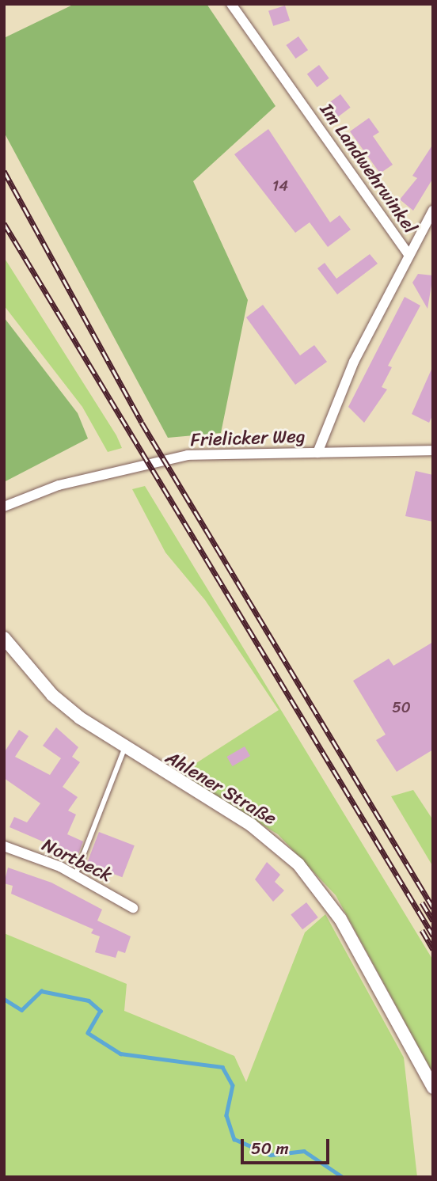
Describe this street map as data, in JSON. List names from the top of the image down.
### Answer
{
  "streets": {
    "main road": ["Ahlener Straße"],
    "street": ["Im Landwehrwinkel", "Frielicker Weg", "Nortbeck"]
  },
  "crossings": [
    ["Im Landwehrwinkel", "Frielicker Weg"]
  ],
  "house_numbers": ["14", "50"],
  "scale_bar": "50 m"
}
